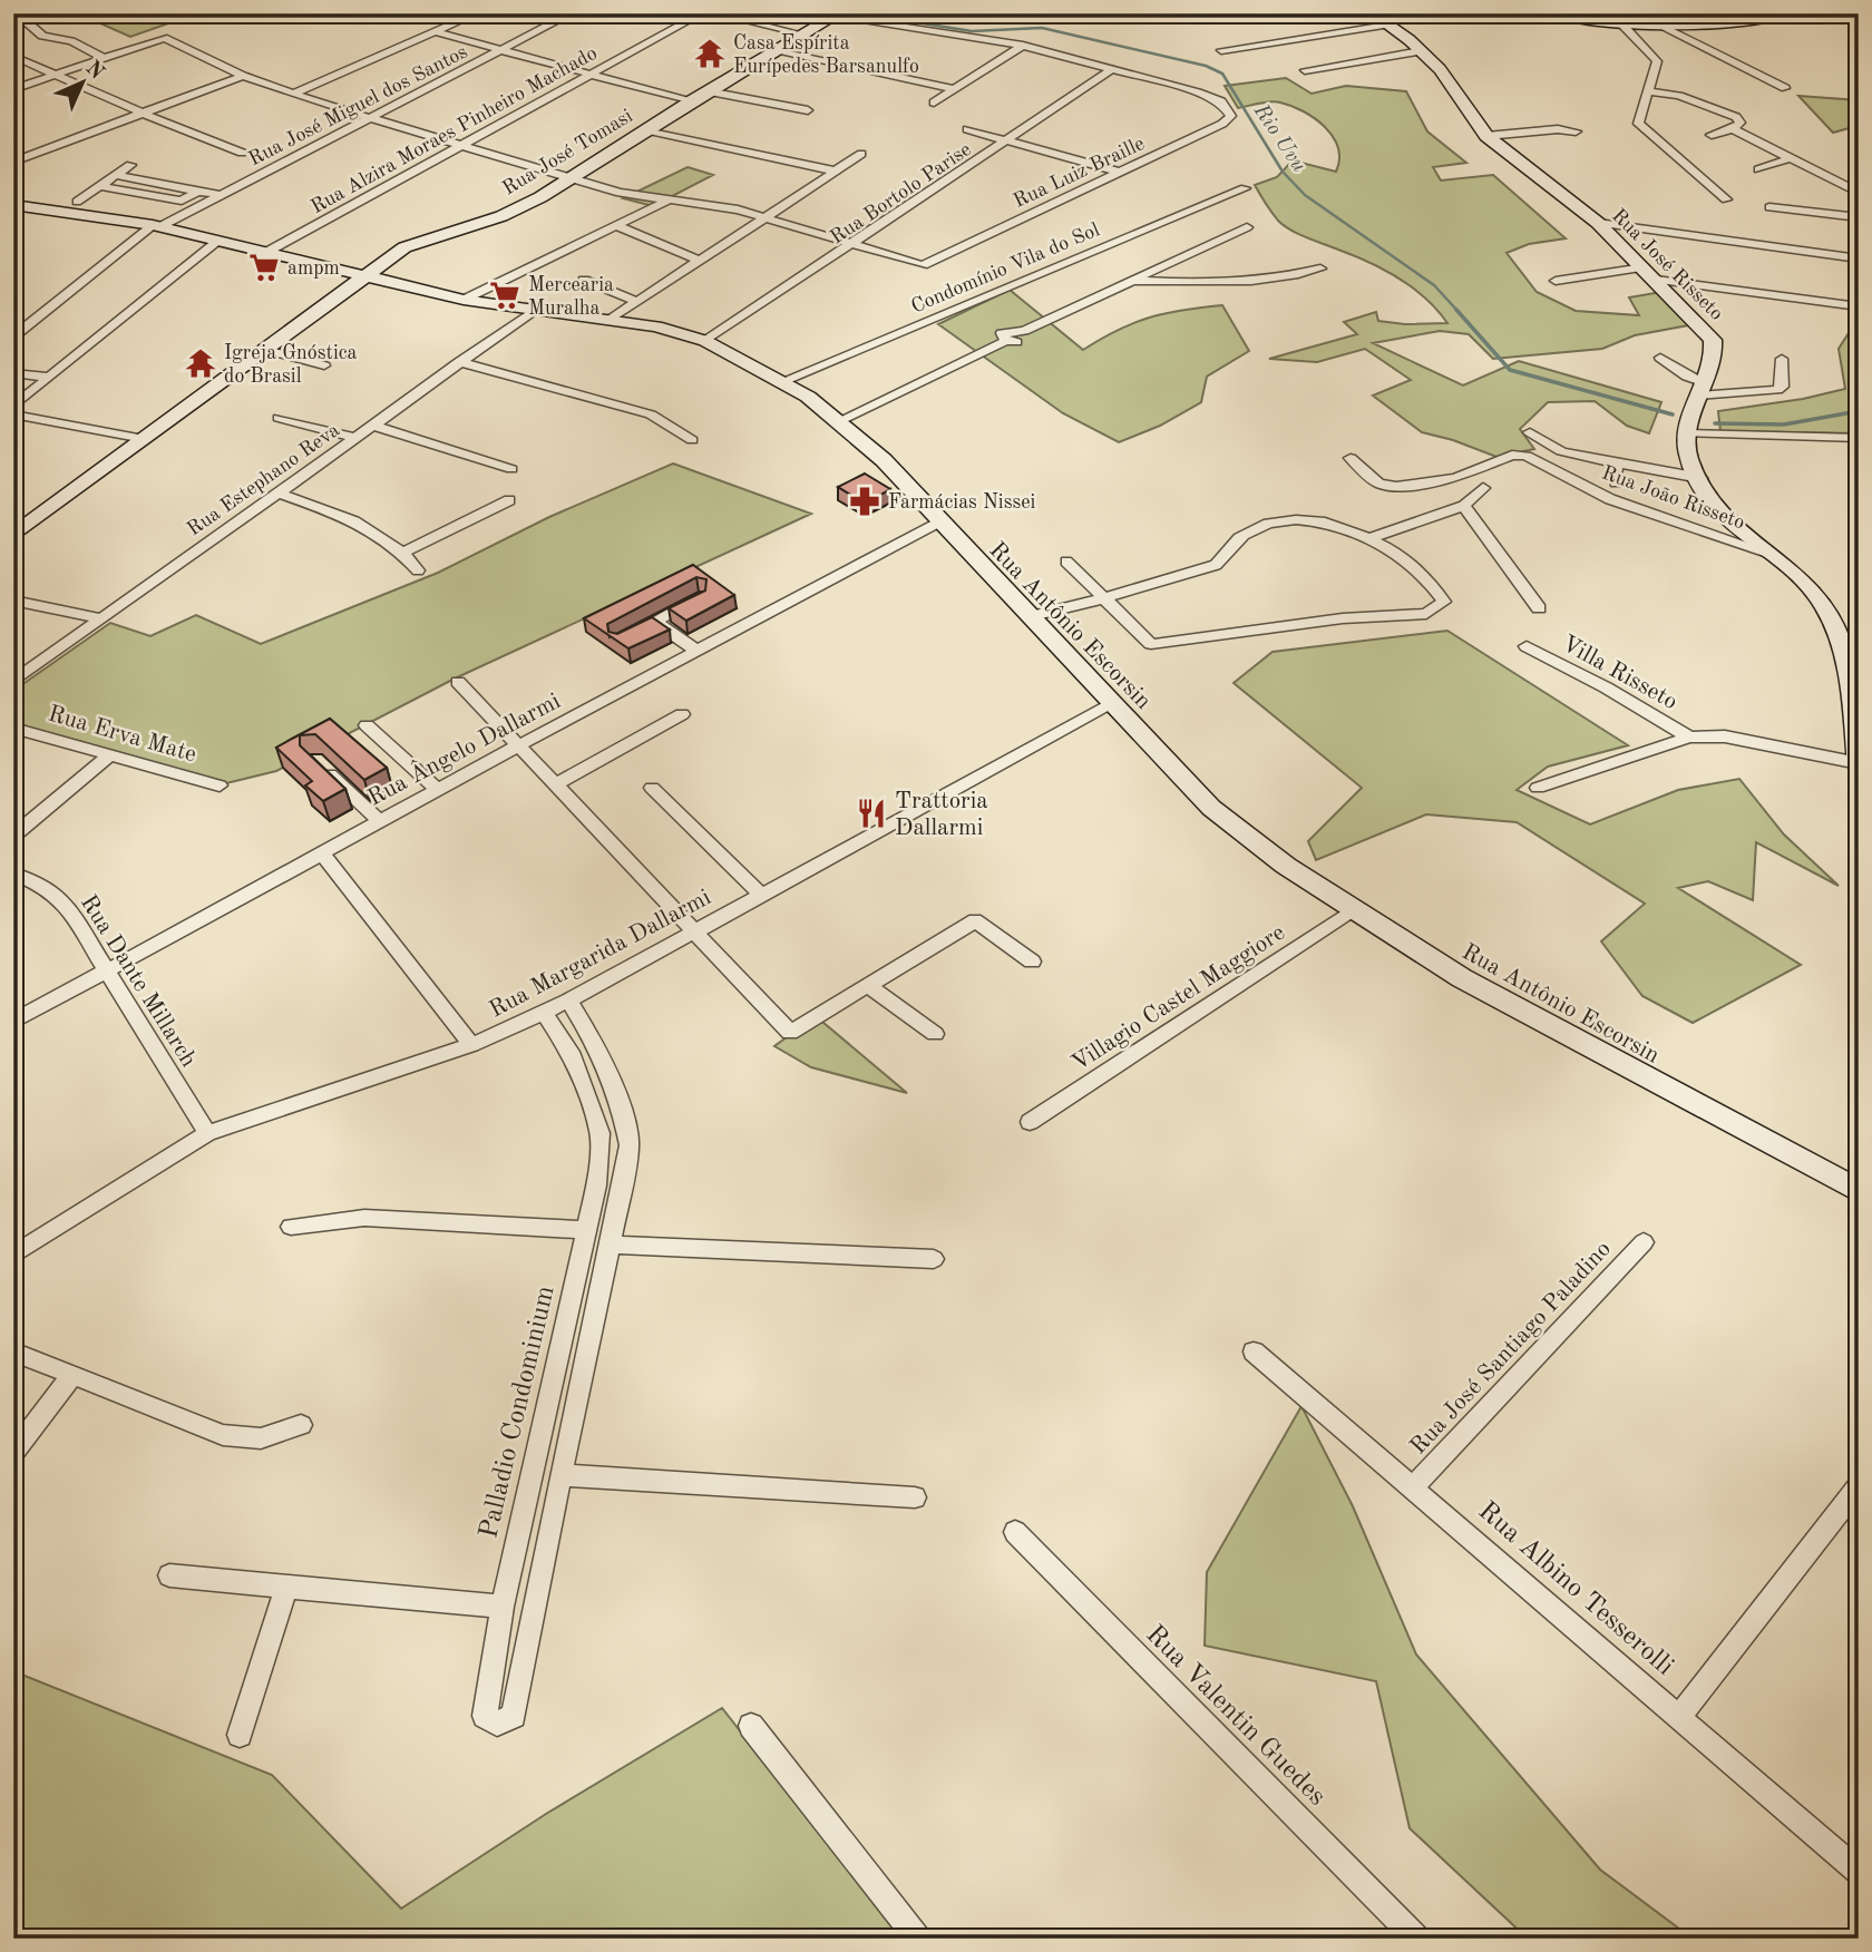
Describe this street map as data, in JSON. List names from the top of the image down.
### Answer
{
  "streets": {
    "main road": ["Rua José Tomasi", "Rua José Risseto", "Rua Antônio Escorsin"],
    "street": [
      "Rua José Miguel dos Santos",
      "Rua Alzira Moraes Pinheiro Machado",
      "Rua Luiz Braille",
      "Rua Bortolo Parise",
      "Condomínio Vila do Sol",
      "Rua Estephano Reva",
      "Rua João Risseto",
      "Villa Risseto",
      "Rua Erva Mate",
      "Rua Ângelo Dallarmi",
      "Rua Margarida Dallarmi",
      "Rua Dante Millarch",
      "Villagio Castel Maggiore",
      "Rua José Santiago Paladino",
      "Palladio Condominium",
      "Rua Albino Tesserolli",
      "Rua Valentin Guedes"
    ]
  },
  "crossings": [
    ["Rua José Miguel dos Santos", "Rua Antônio Escorsin"],
    ["Rua Alzira Moraes Pinheiro Machado", "Rua Antônio Escorsin"],
    ["Rua José Tomasi", "Rua Antônio Escorsin"],
    ["Rua Luiz Braille", "Rua Bortolo Parise"],
    ["Rua Bortolo Parise", "Rua Antônio Escorsin"],
    ["Condomínio Vila do Sol", "Rua Antônio Escorsin"],
    ["Rua Estephano Reva", "Rua Antônio Escorsin"],
    ["Rua Antônio Escorsin", "Rua Ângelo Dallarmi"],
    ["Rua Antônio Escorsin", "Rua Margarida Dallarmi"],
    ["Rua Antônio Escorsin", "Villagio Castel Maggiore"],
    ["Rua Ângelo Dallarmi", "Rua Dante Millarch"],
    ["Rua Margarida Dallarmi", "Rua Dante Millarch"],
    ["Rua Margarida Dallarmi", "Palladio Condominium"],
    ["Rua José Santiago Paladino", "Rua Albino Tesserolli"]
  ],
  "water": ["Rio Uvu"],
  "places": {
    "temple": ["Casa Espírita Eurípedes Barsanulfo", "Igreja Gnóstica do Brasil"],
    "supermarket": ["ampm", "Mercearia Muralha"],
    "pharmacy": ["Farmácias Nissei"],
    "restaurant": ["Trattoria Dallarmi"]
  },
  "north": "top right"
}
